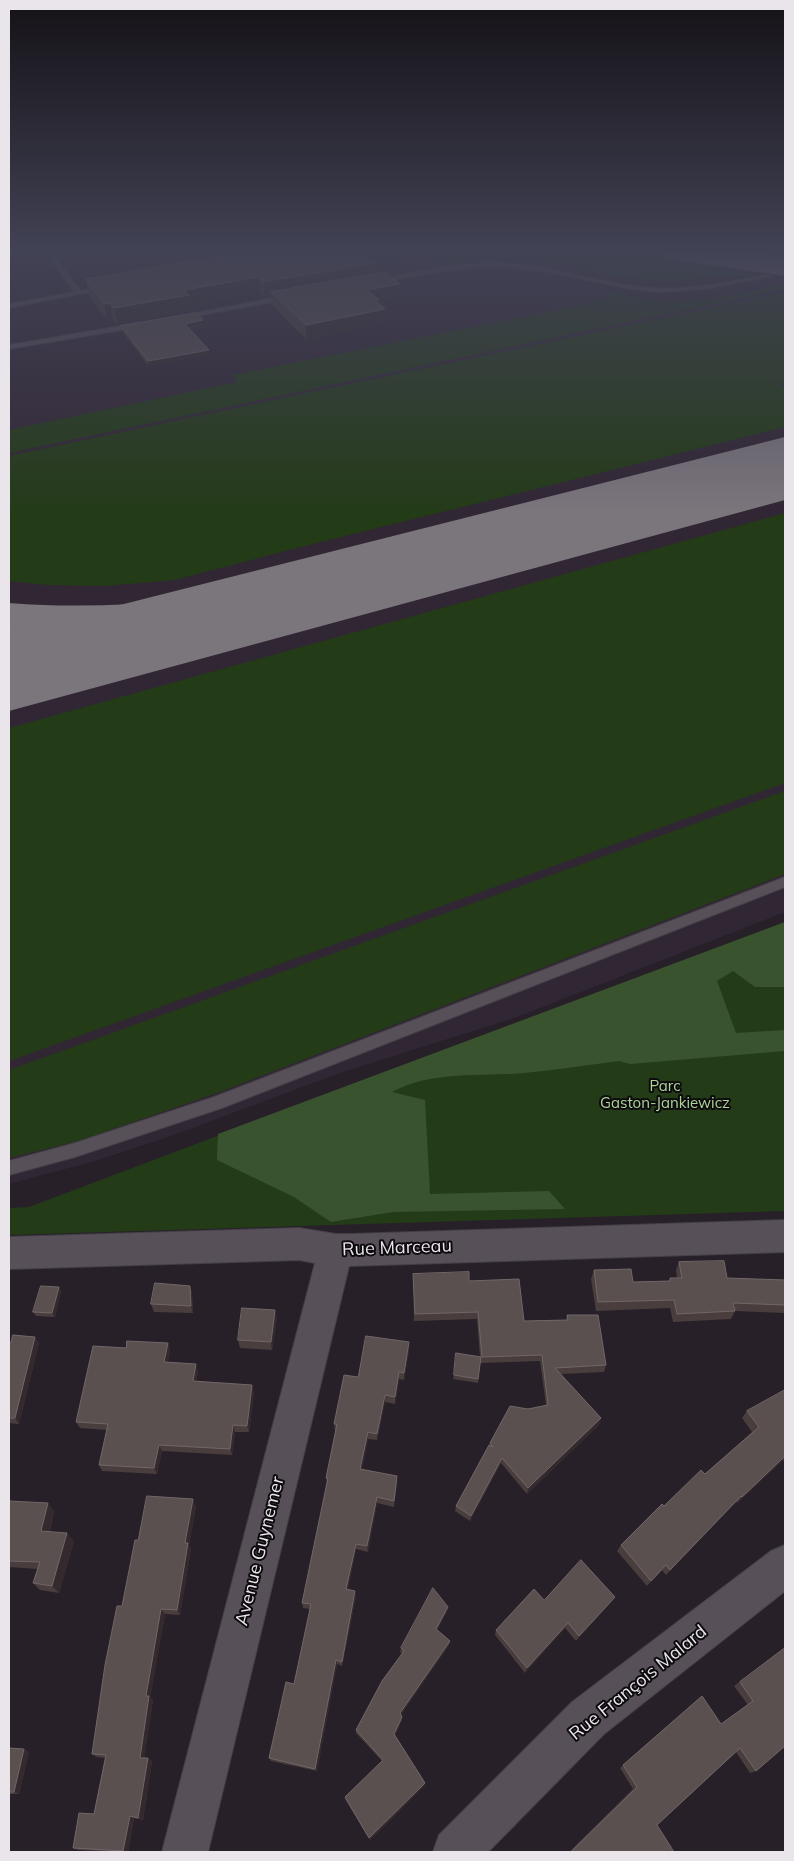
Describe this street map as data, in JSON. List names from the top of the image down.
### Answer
{
  "streets": {
    "street": ["Rue Marceau", "Avenue Guynemer", "Rue François Malard"]
  },
  "crossings": [
    ["Rue Marceau", "Avenue Guynemer"]
  ],
  "parks": ["Parc Gaston-Jankiewicz"]
}
